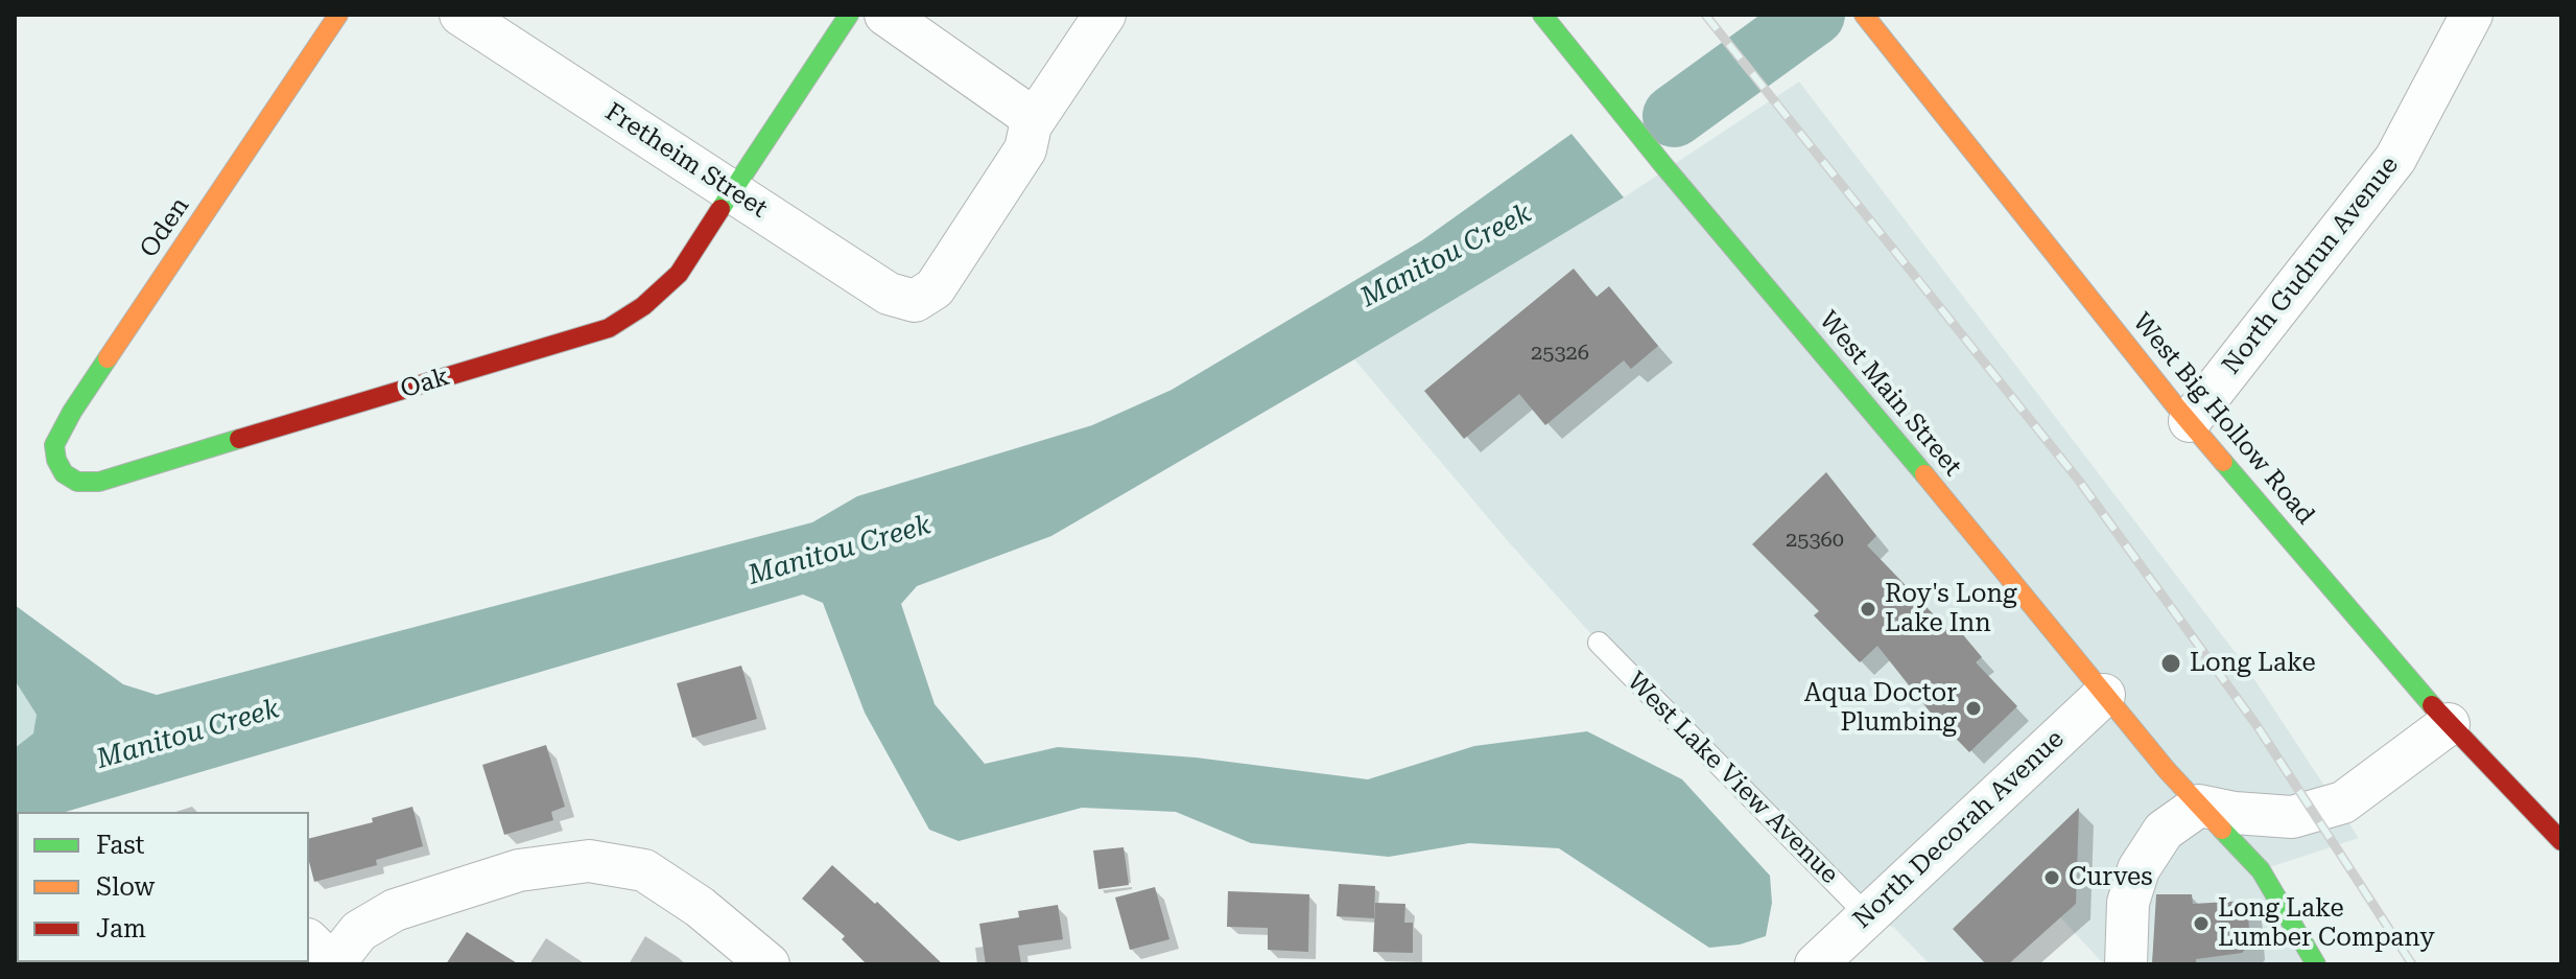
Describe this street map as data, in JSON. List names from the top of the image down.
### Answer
{
  "streets": {
    "street": [
      "Fretheim Street",
      "Oden",
      "North Gudrun Avenue",
      "Oak",
      "West Main Street",
      "West Big Hollow Road",
      "North Decorah Avenue"
    ],
    "lane": ["West Lake View Avenue"]
  },
  "crossings": [
    ["Fretheim Street", "Oak"],
    ["Oden", "Oak"],
    ["North Gudrun Avenue", "West Big Hollow Road"],
    ["West Main Street", "North Decorah Avenue"],
    ["West Lake View Avenue", "North Decorah Avenue"]
  ],
  "water": ["Manitou Creek"],
  "places": [
    "Roy's Long Lake Inn",
    "Long Lake",
    "Aqua Doctor Plumbing",
    "Curves",
    "Long Lake Lumber Company"
  ],
  "house_numbers": ["25326", "25360"],
  "legend": ["Fast", "Slow", "Jam"]
}
